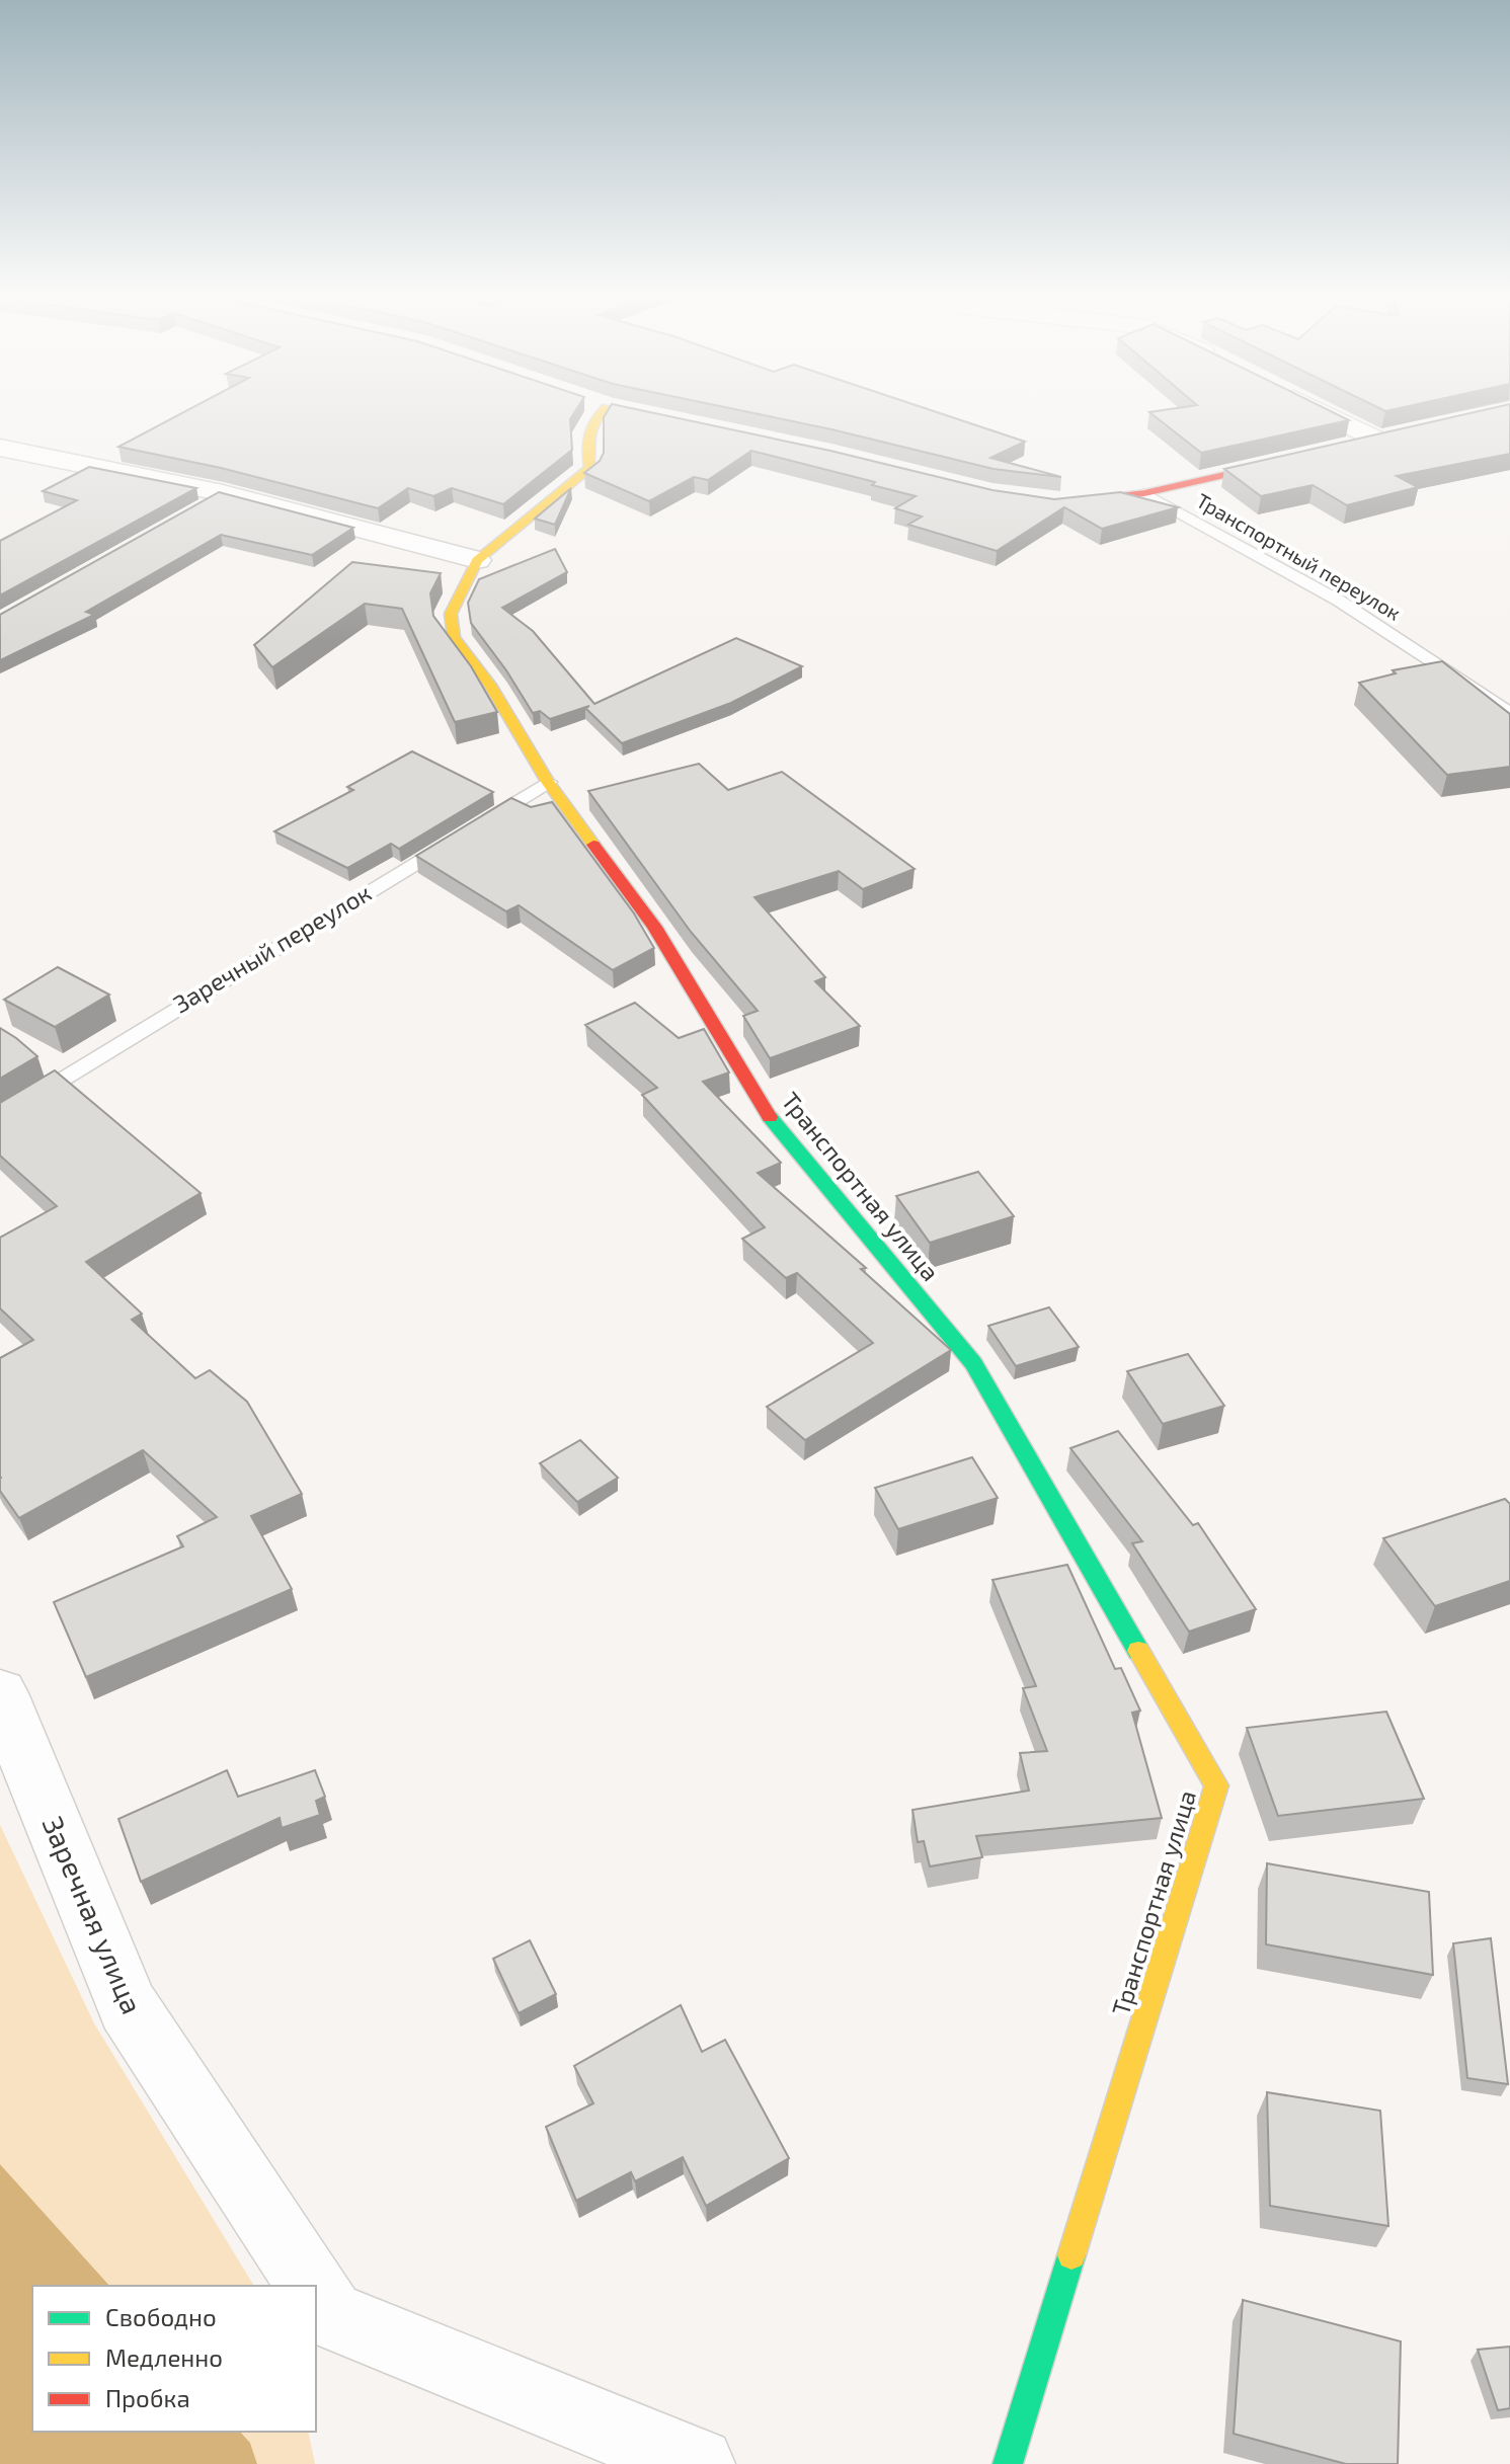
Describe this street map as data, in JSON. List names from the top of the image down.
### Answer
{
  "streets": {
    "street": ["Транспортный переулок", "Транспортная улица", "Заречная улица"],
    "lane": ["Заречный переулок"]
  },
  "crossings": [
    ["Заречный переулок", "Транспортная улица"]
  ],
  "legend": ["Свободно", "Медленно", "Пробка"]
}
